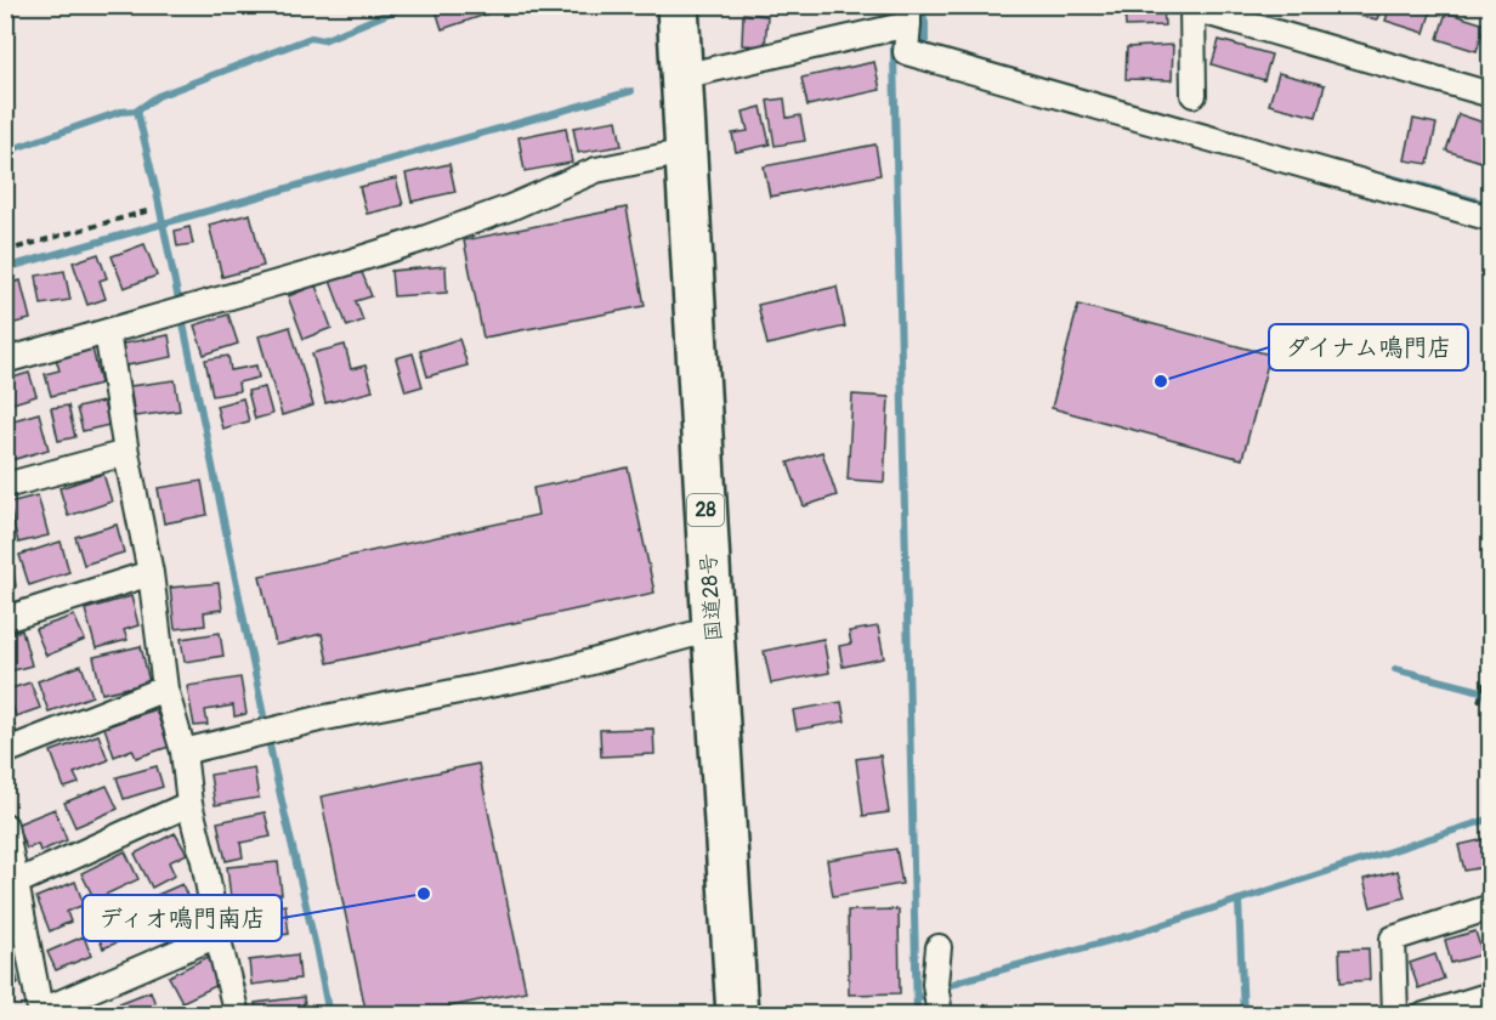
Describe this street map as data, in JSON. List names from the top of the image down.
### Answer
{
  "streets": {
    "highway": ["28", "国道28号"]
  },
  "places": ["ダイナム鳴門店", "ディオ鳴門南店"]
}
